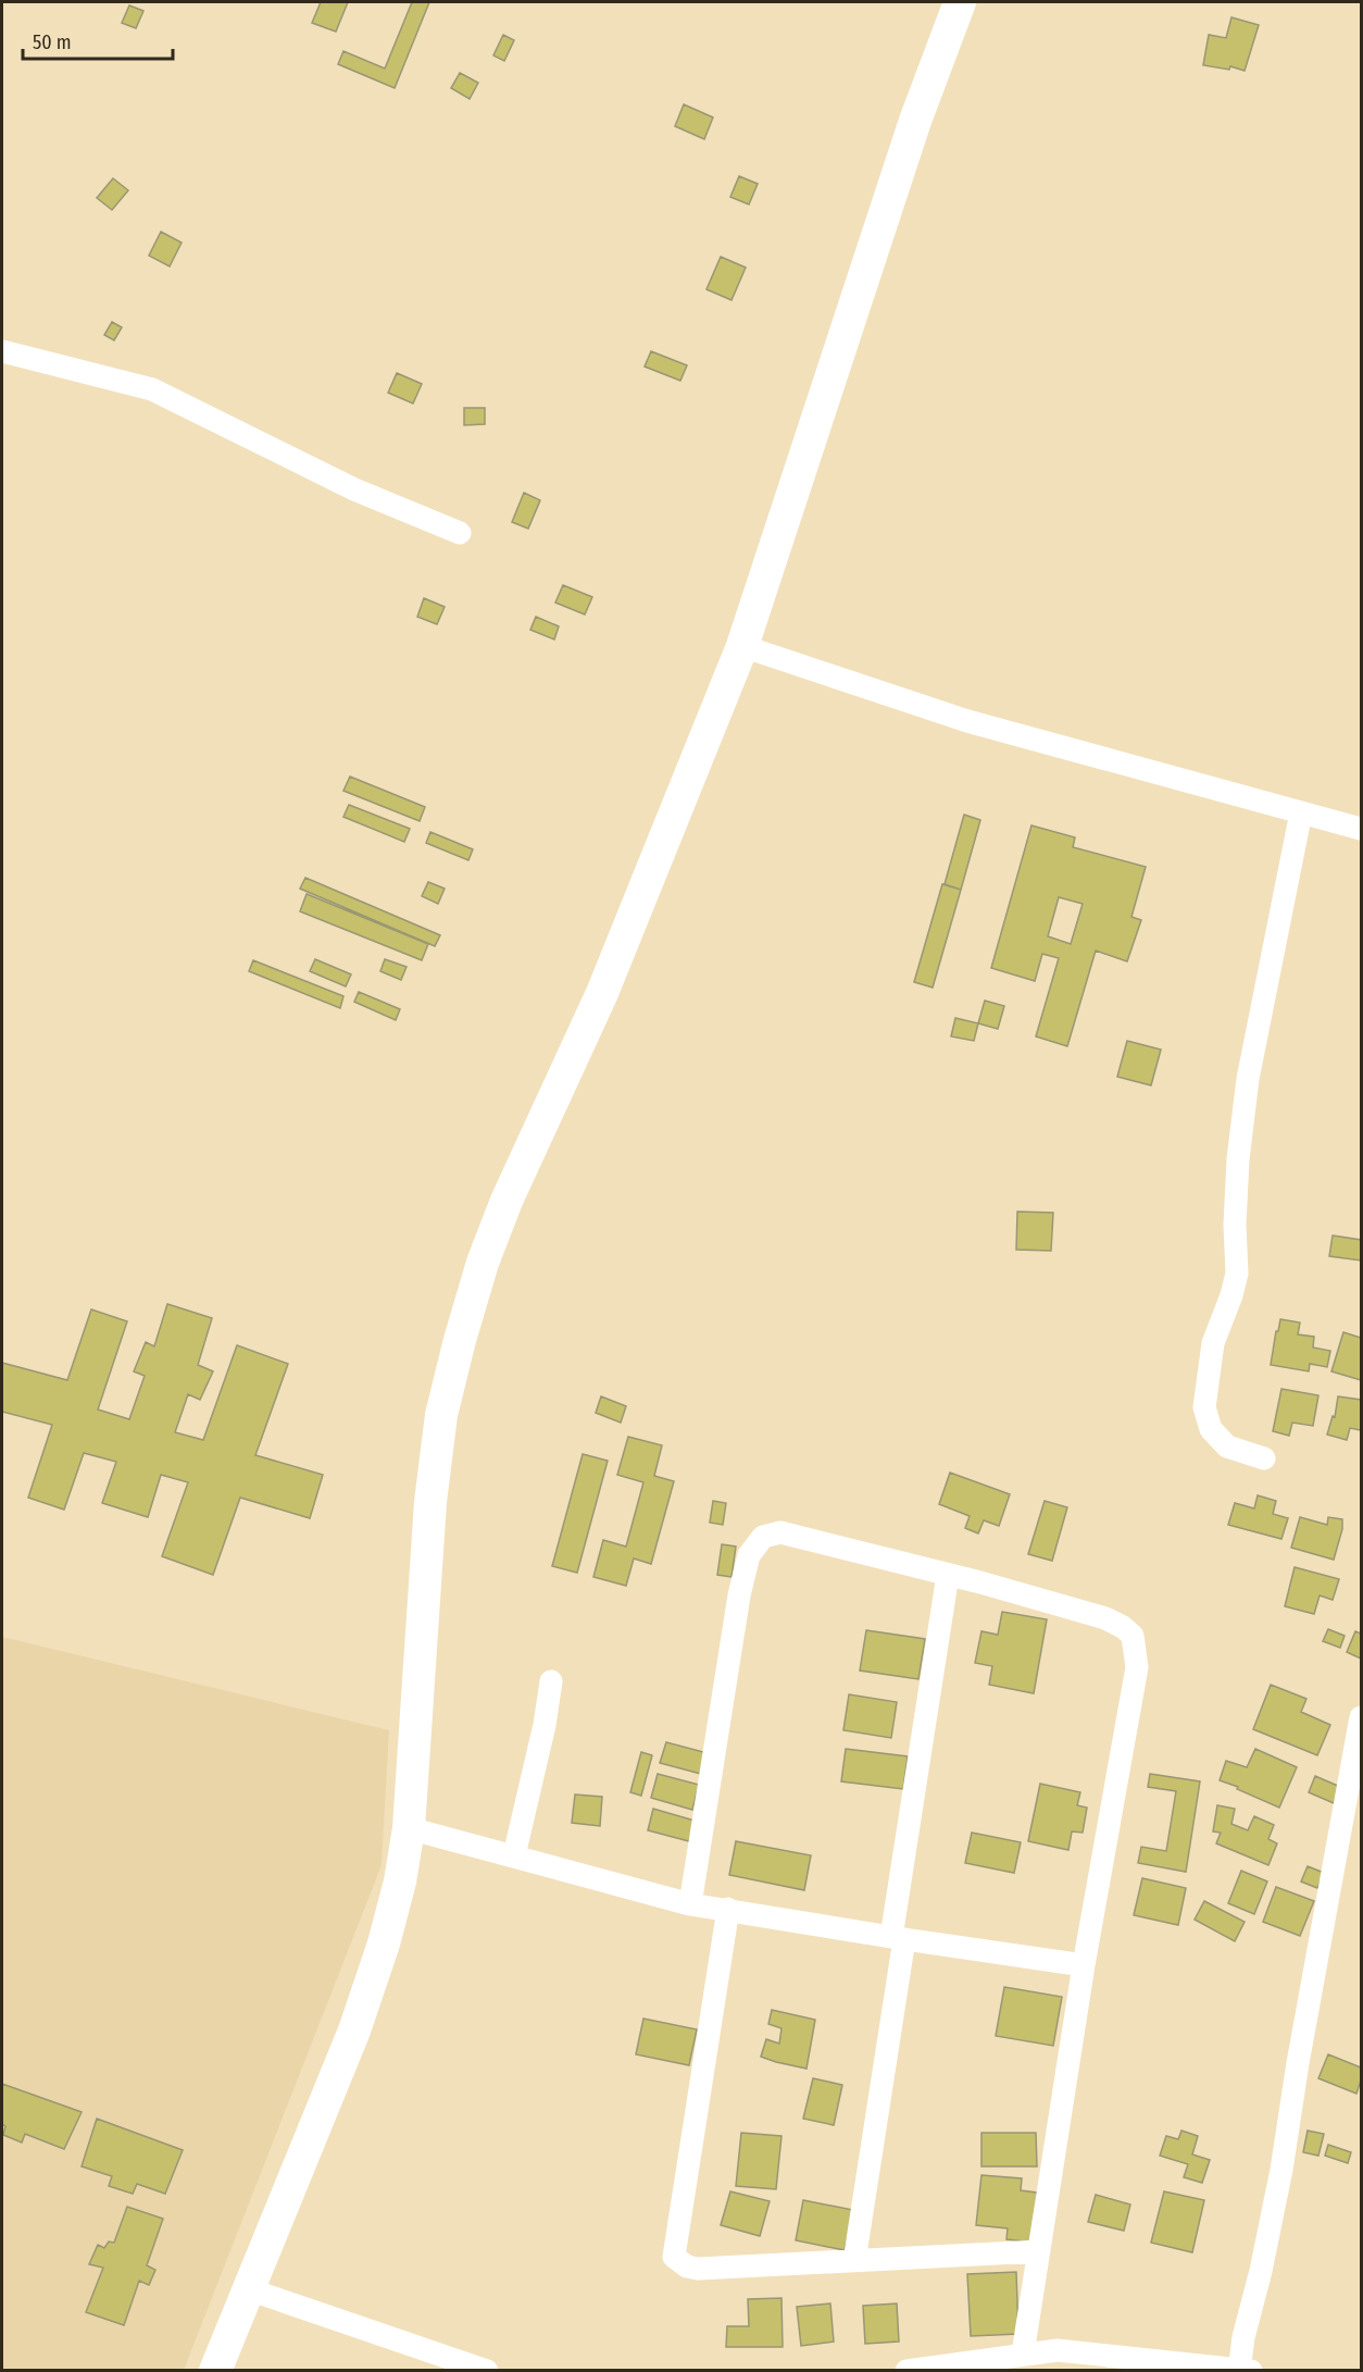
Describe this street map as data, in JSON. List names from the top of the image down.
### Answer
{
  "scale_bar": "50 m"
}
